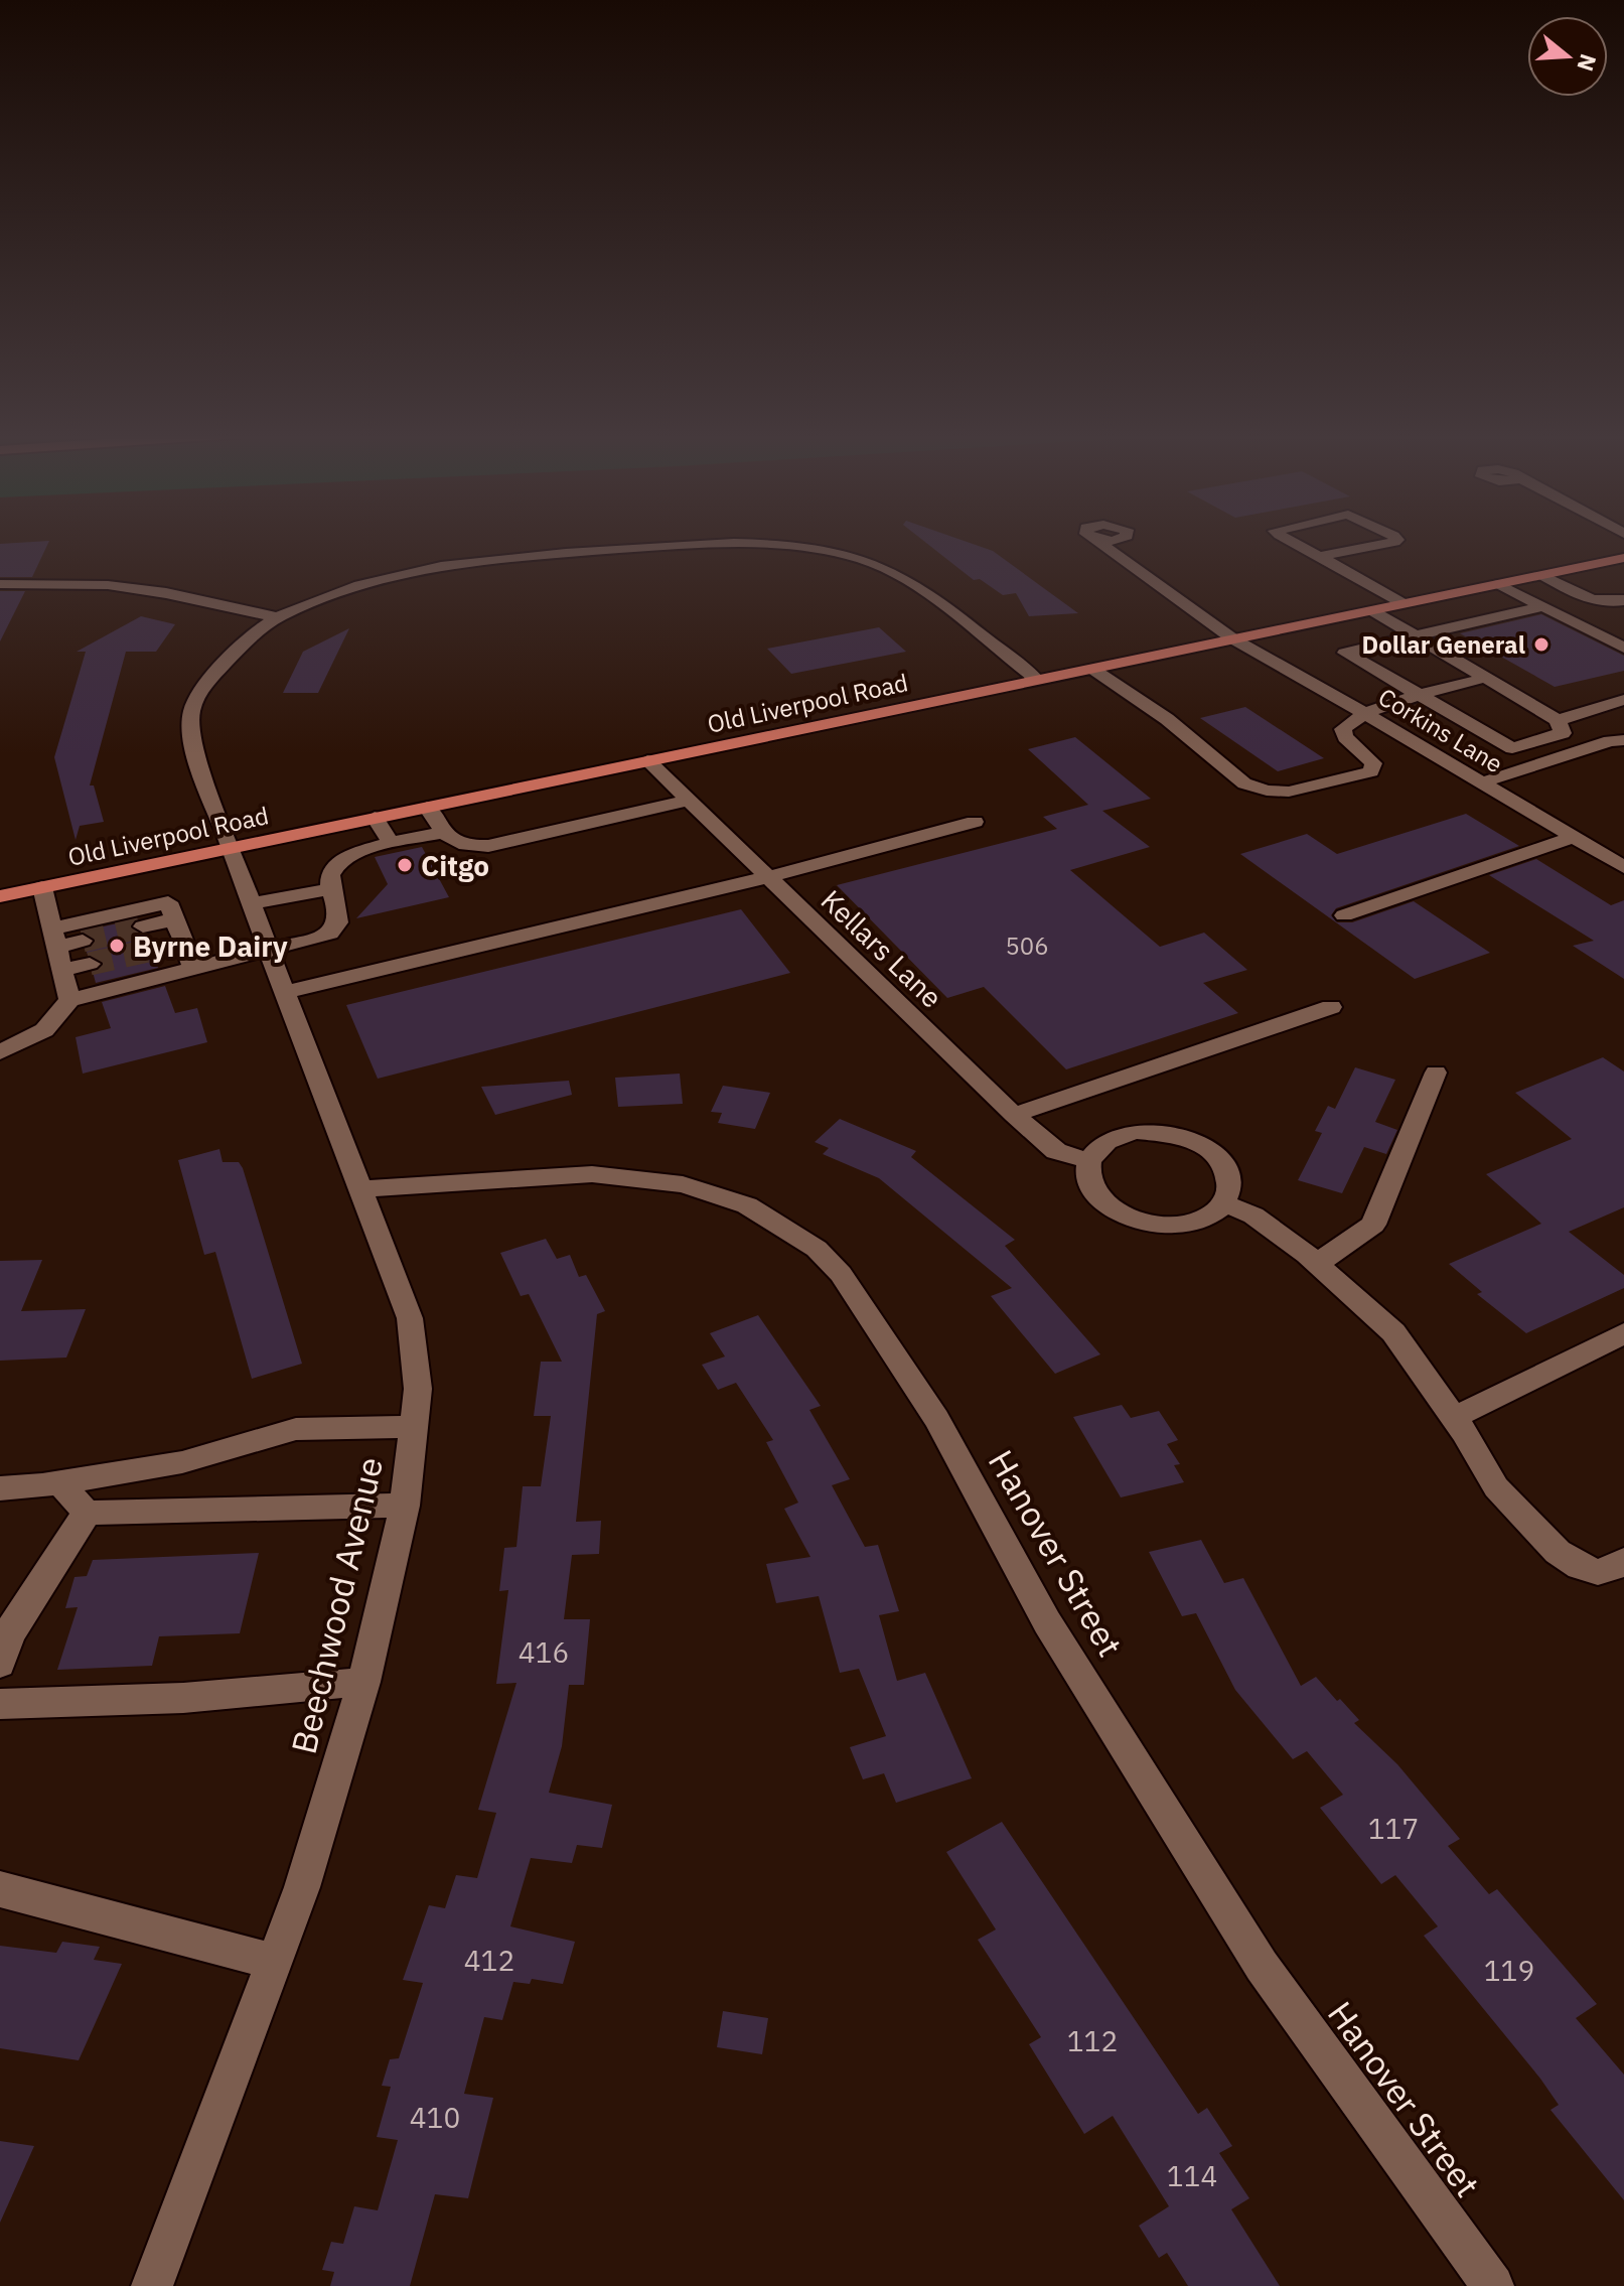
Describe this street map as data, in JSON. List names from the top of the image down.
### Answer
{
  "streets": {
    "main road": ["Old Liverpool Road"],
    "street": [
      "Corkins Lane",
      "Kellars Lane",
      "Hanover Street",
      "Beechwood Avenue"
    ]
  },
  "crossings": [
    ["Old Liverpool Road", "Corkins Lane"],
    ["Old Liverpool Road", "Kellars Lane"],
    ["Old Liverpool Road", "Beechwood Avenue"],
    ["Hanover Street", "Beechwood Avenue"]
  ],
  "places": ["Dollar General", "Citgo", "Byrne Dairy"],
  "house_numbers": [
    "506",
    "416",
    "117",
    "412",
    "119",
    "112",
    "410",
    "114"
  ],
  "north": "right"
}
